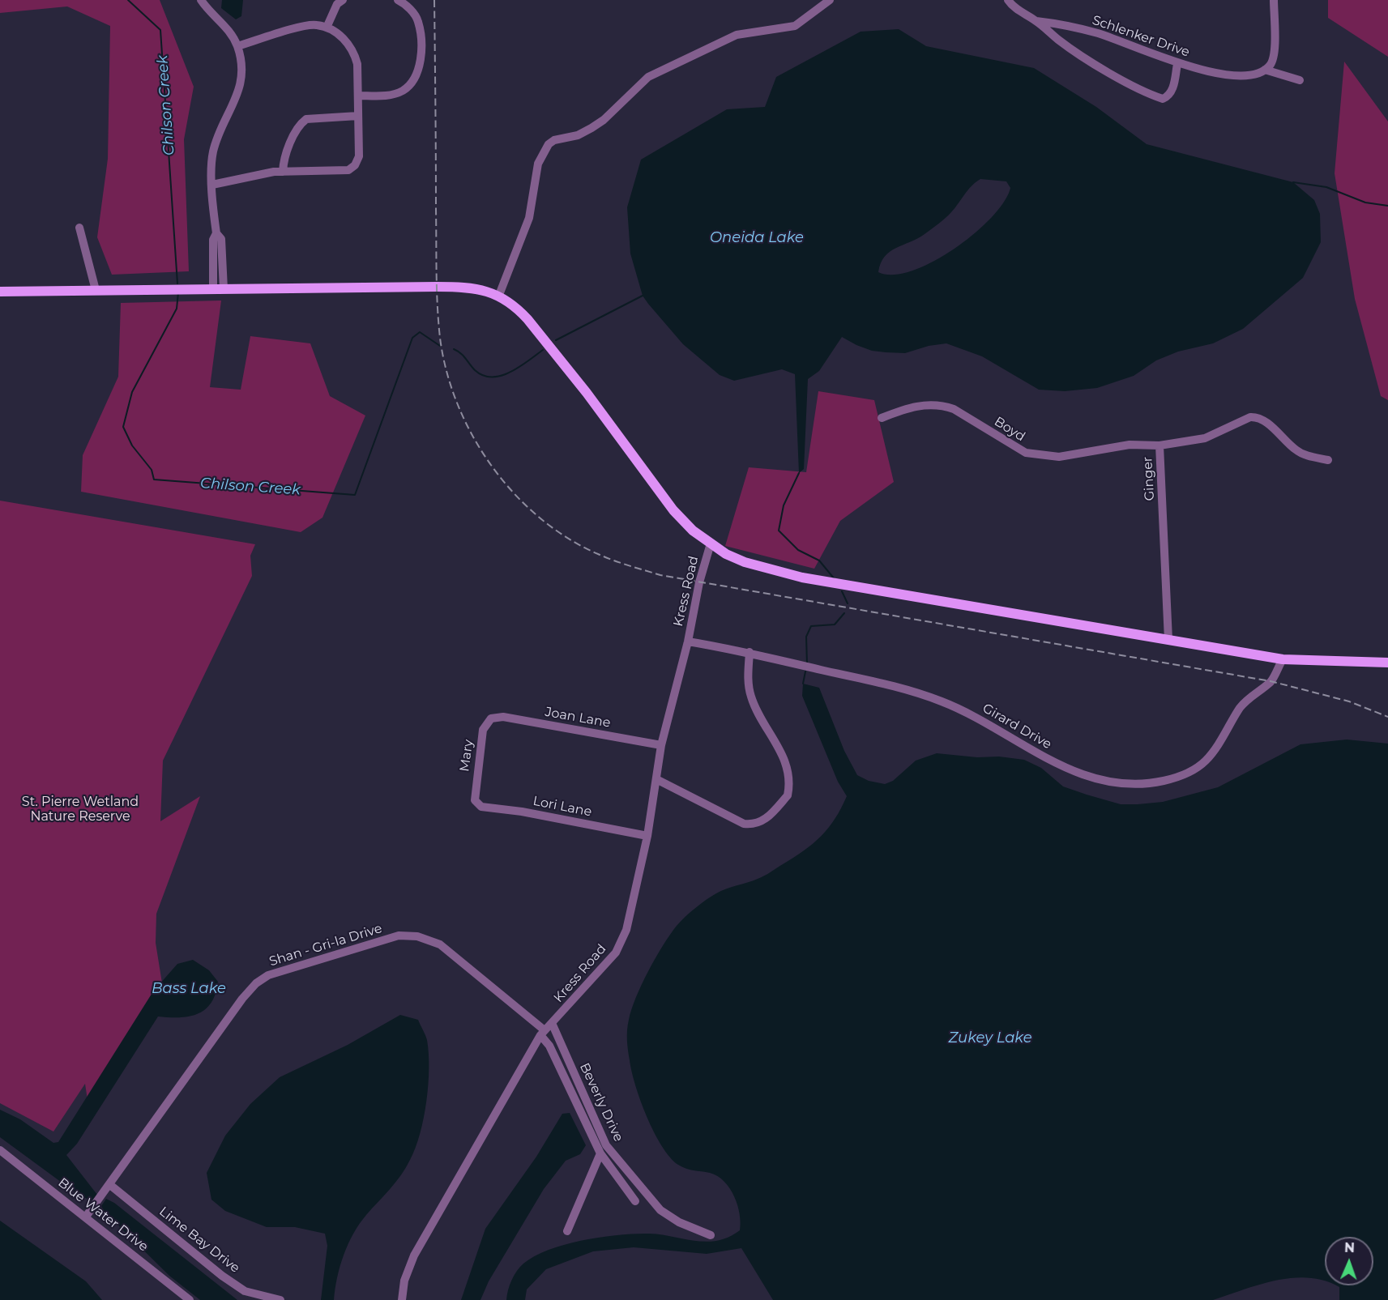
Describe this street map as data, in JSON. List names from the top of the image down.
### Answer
{
  "streets": {
    "street": [
      "Schlenker Drive",
      "Boyd",
      "Ginger",
      "Kress Road",
      "Joan Lane",
      "Girard Drive",
      "Mary",
      "Lori Lane",
      "Shan - Gri-la Drive",
      "Beverly Drive",
      "Blue Water Drive",
      "Lime Bay Drive"
    ]
  },
  "crossings": [
    ["Boyd", "Ginger"],
    ["Kress Road", "Joan Lane"],
    ["Kress Road", "Girard Drive"],
    ["Kress Road", "Lori Lane"],
    ["Kress Road", "Shan - Gri-la Drive"],
    ["Kress Road", "Beverly Drive"],
    ["Joan Lane", "Mary"],
    ["Mary", "Lori Lane"],
    ["Shan - Gri-la Drive", "Blue Water Drive"],
    ["Shan - Gri-la Drive", "Lime Bay Drive"]
  ],
  "water": [
    "Chilson Creek",
    "Oneida Lake",
    "Bass Lake",
    "Zukey Lake"
  ],
  "parks": ["St. Pierre Wetland Nature Reserve"],
  "north": "top"
}
